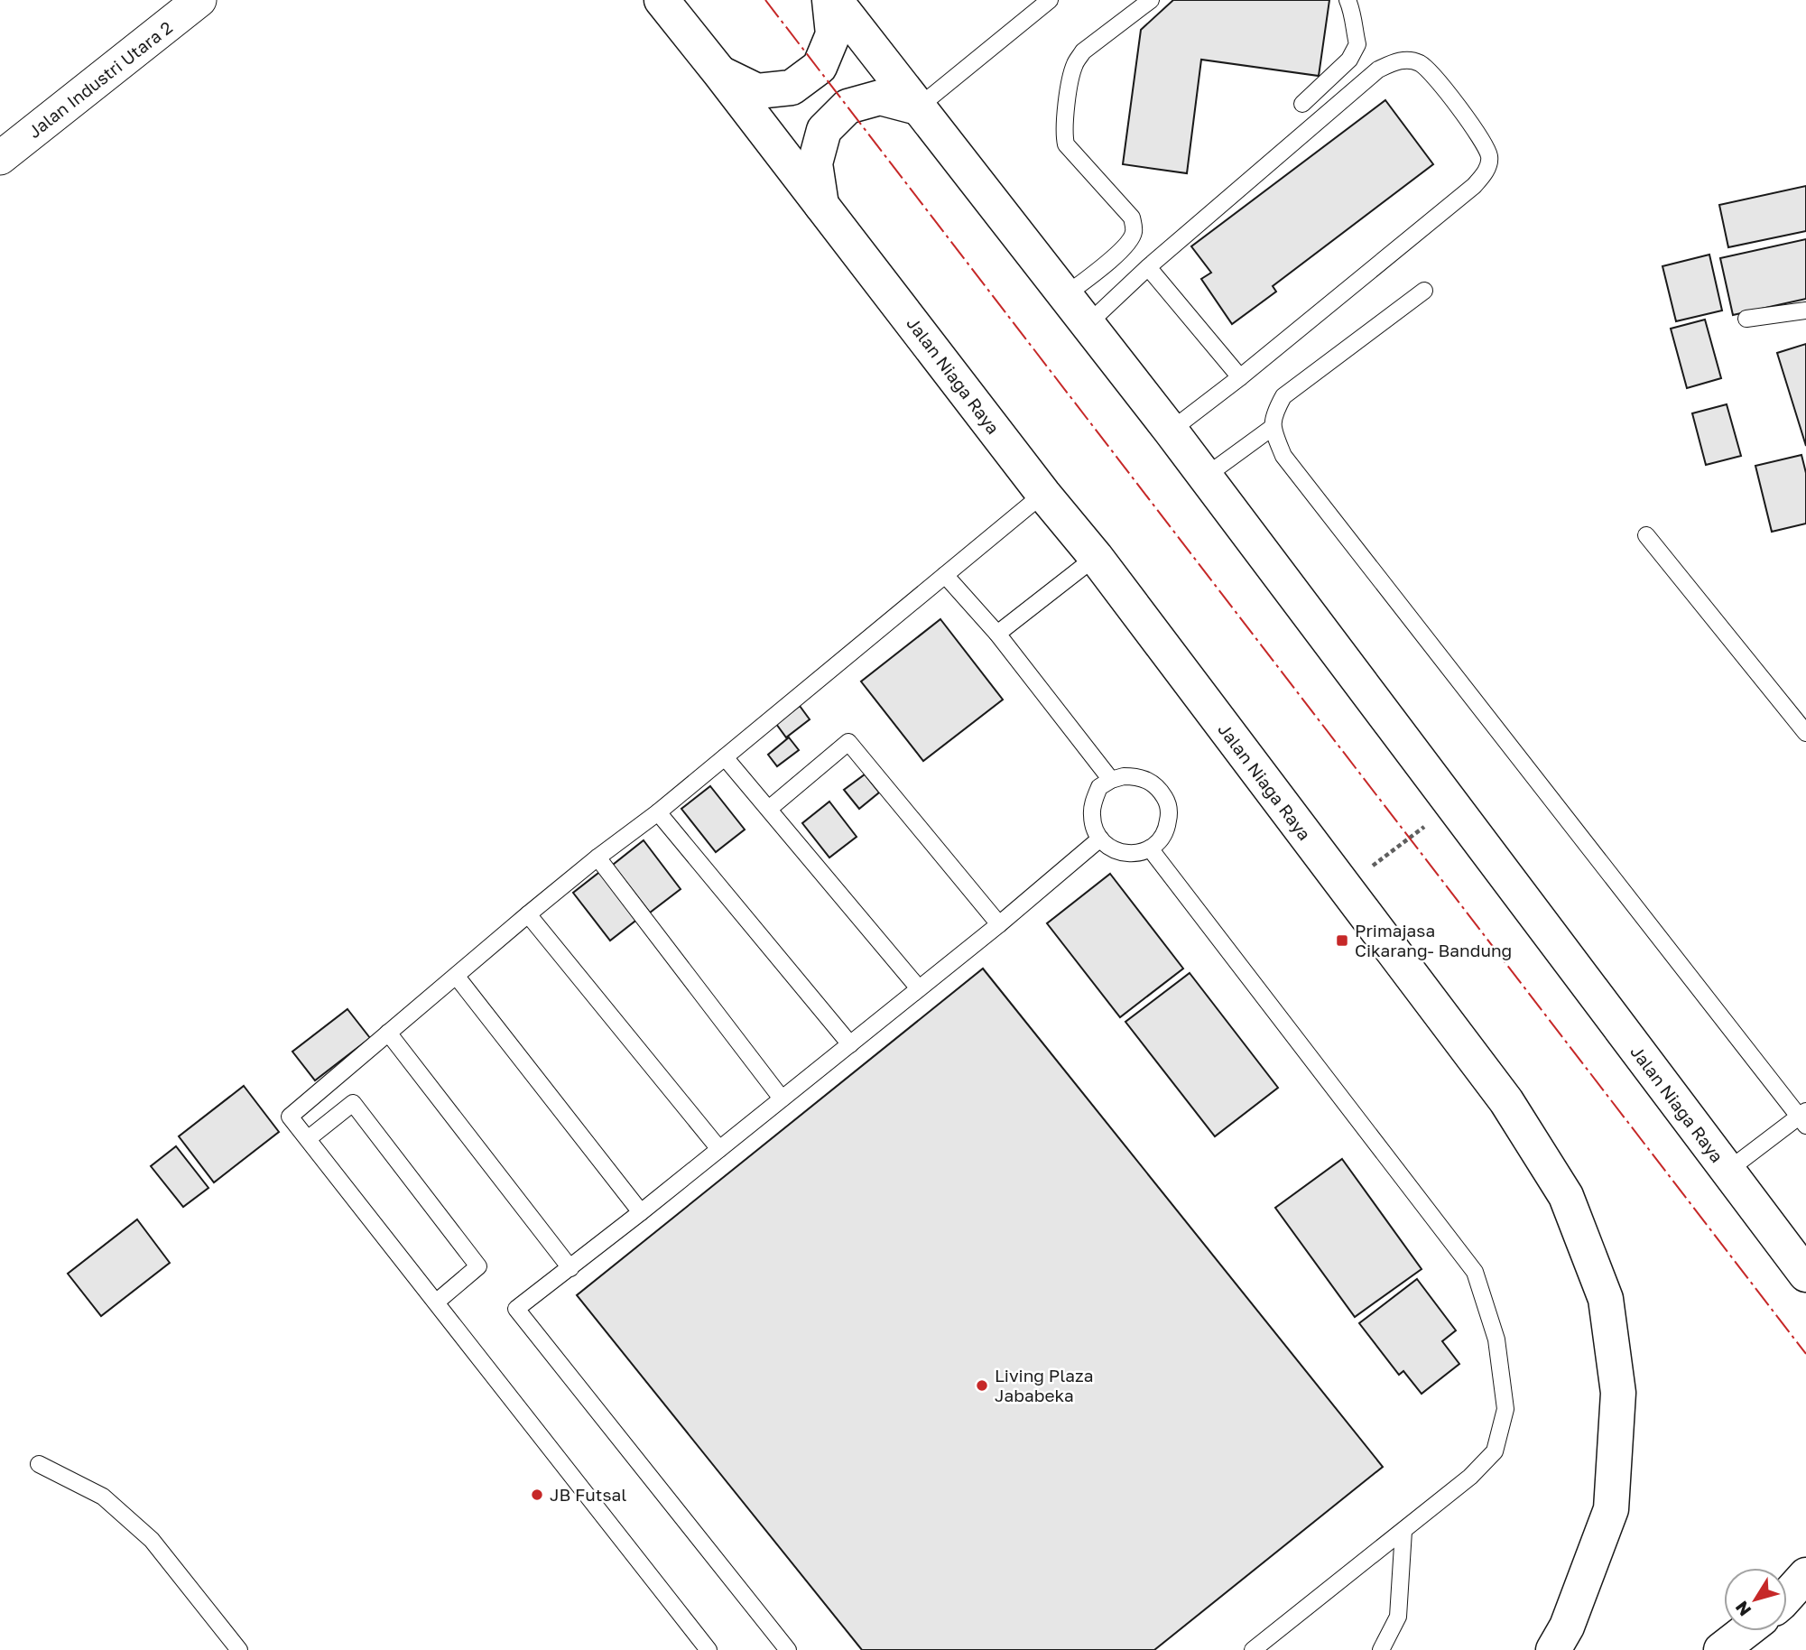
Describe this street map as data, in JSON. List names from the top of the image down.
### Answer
{
  "streets": {
    "main road": ["Jalan Niaga Raya"],
    "street": ["Jalan Industri Utara 2"]
  },
  "places": {
    "transit": ["Primajasa Cikarang- Bandung"],
    "other": ["Living Plaza Jababeka", "JB Futsal"]
  },
  "north": "bottom left"
}
